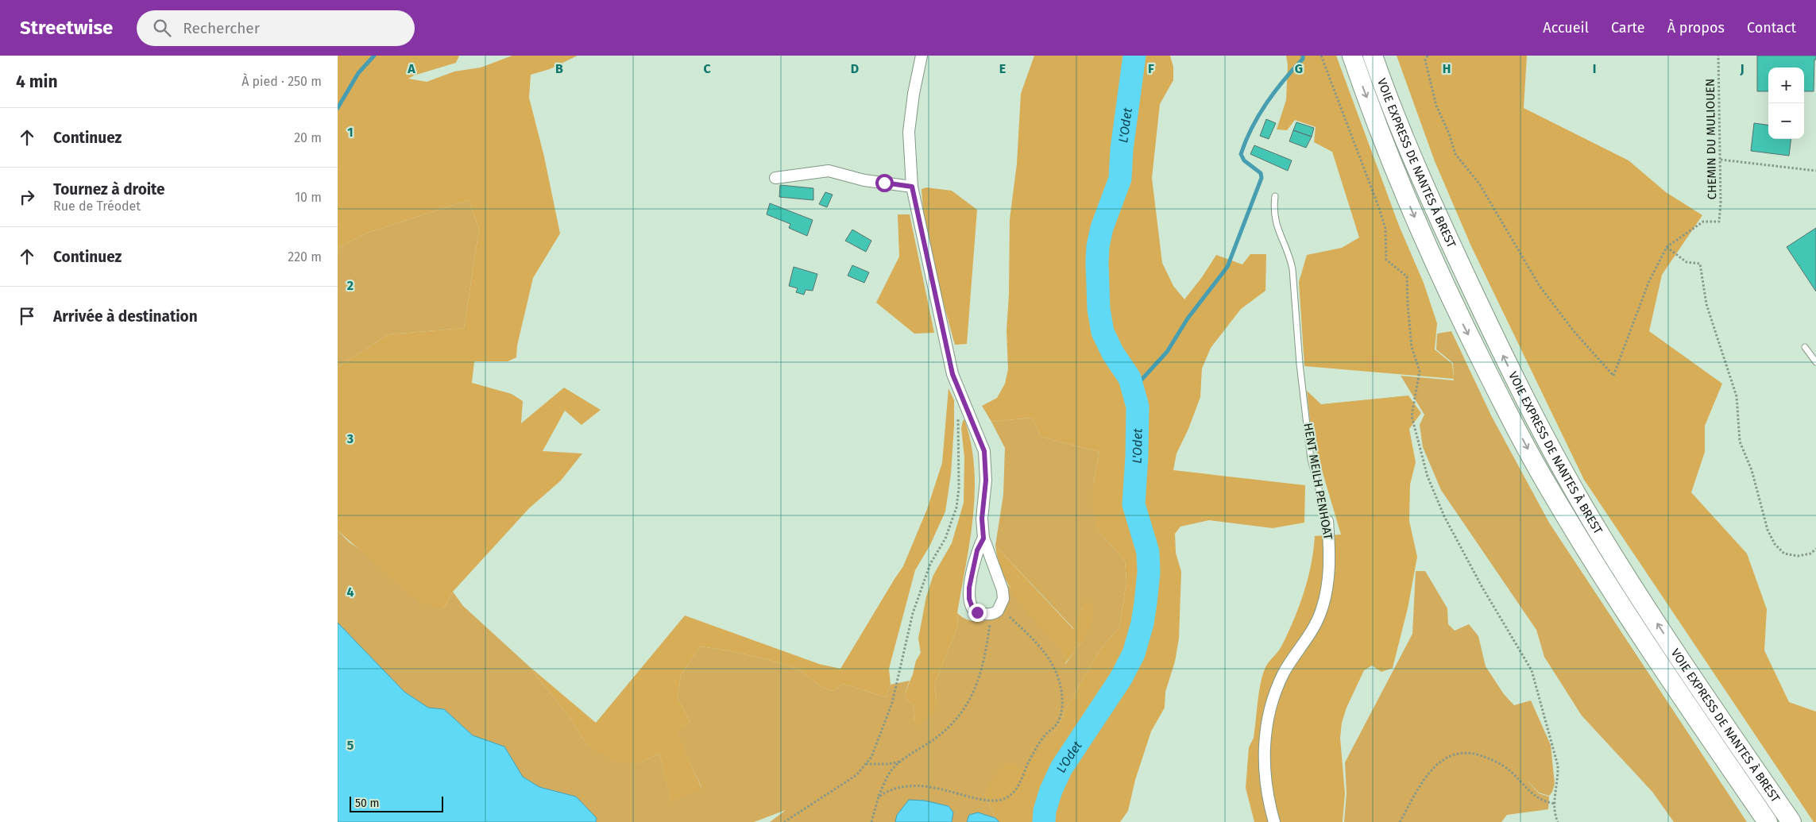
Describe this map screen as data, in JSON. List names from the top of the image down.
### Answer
{
  "streets": {
    "highway": ["VOIE EXPRESS DE NANTES À BREST"],
    "street": ["HENT MEILH PENHOAT"],
    "path": ["CHEMIN DU MULIOUEN"]
  },
  "water": ["L'Odet"],
  "scale_bar": "50 m",
  "page": {
    "header": "Streetwise",
    "search": "Rechercher",
    "nav": [
      "Accueil",
      "Carte",
      "À propos",
      "Contact"
    ],
    "heading": ["4 min", "À pied · 250 m"],
    "map_buttons": ["+", "−"],
    "list": [
      ["Continuez", "20 m"],
      ["Tournez à droite", "Rue de Tréodet", "10 m"],
      ["Continuez", "220 m"],
      "Arrivée à destination"
    ],
    "scale": "50 m"
  },
  "grid": {
    "columns": [
      "A",
      "B",
      "C",
      "D",
      "E",
      "F",
      "G",
      "H",
      "I",
      "J"
    ],
    "rows": [
      "1",
      "2",
      "3",
      "4",
      "5"
    ]
  }
}
